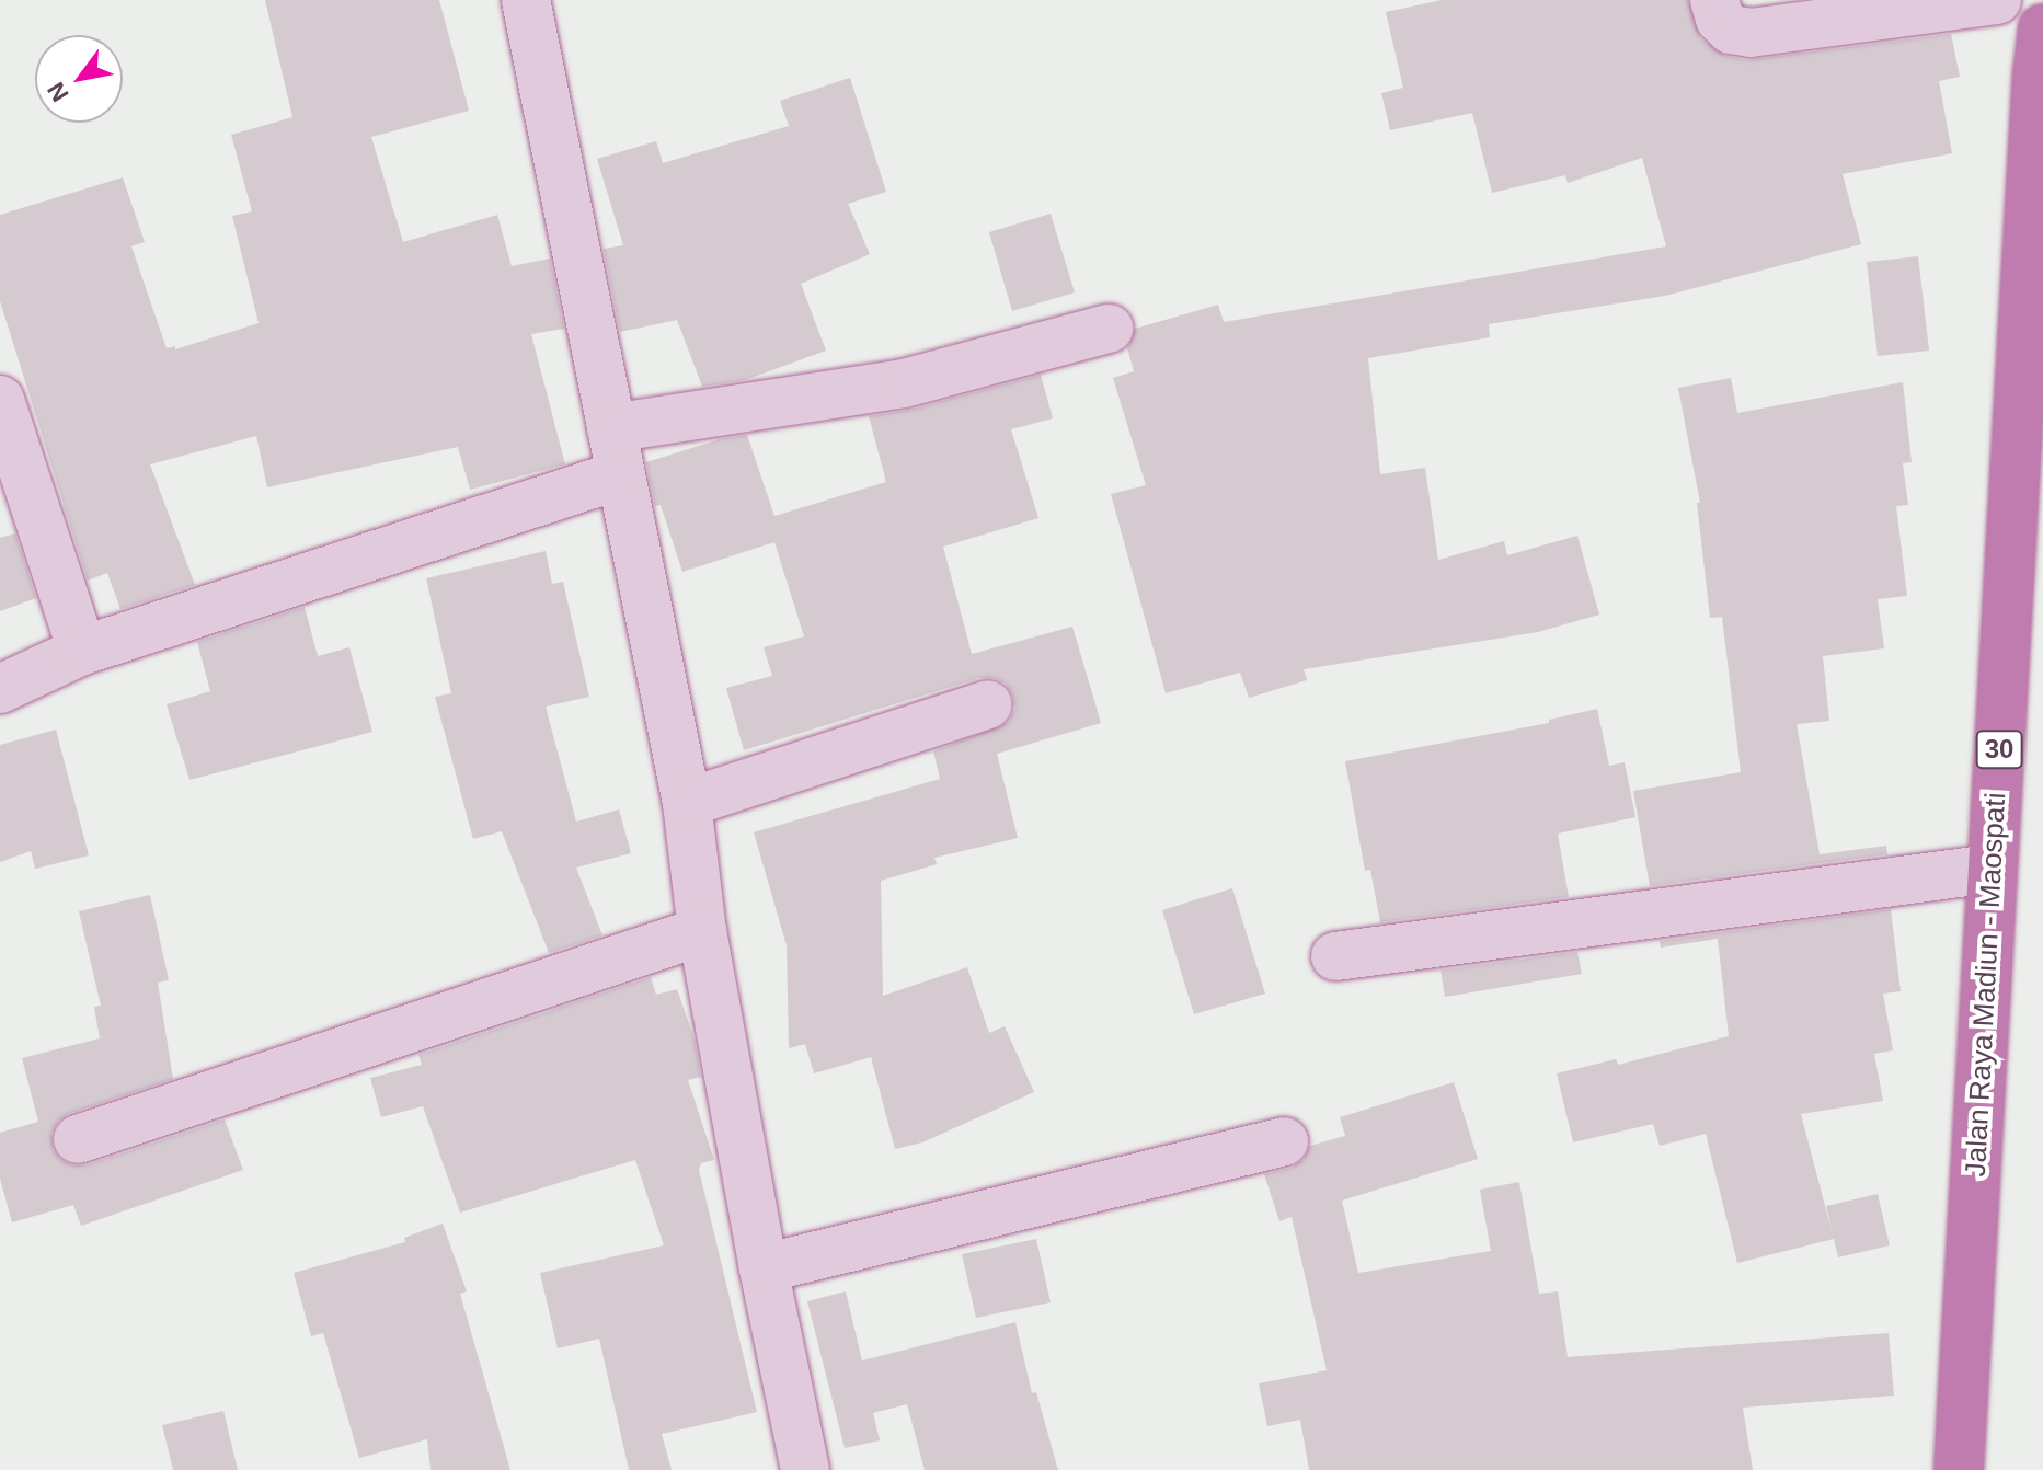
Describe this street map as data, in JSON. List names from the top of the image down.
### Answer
{
  "streets": {
    "highway": ["30", "Jalan Raya Madiun - Maospati"]
  },
  "north": "bottom left"
}
